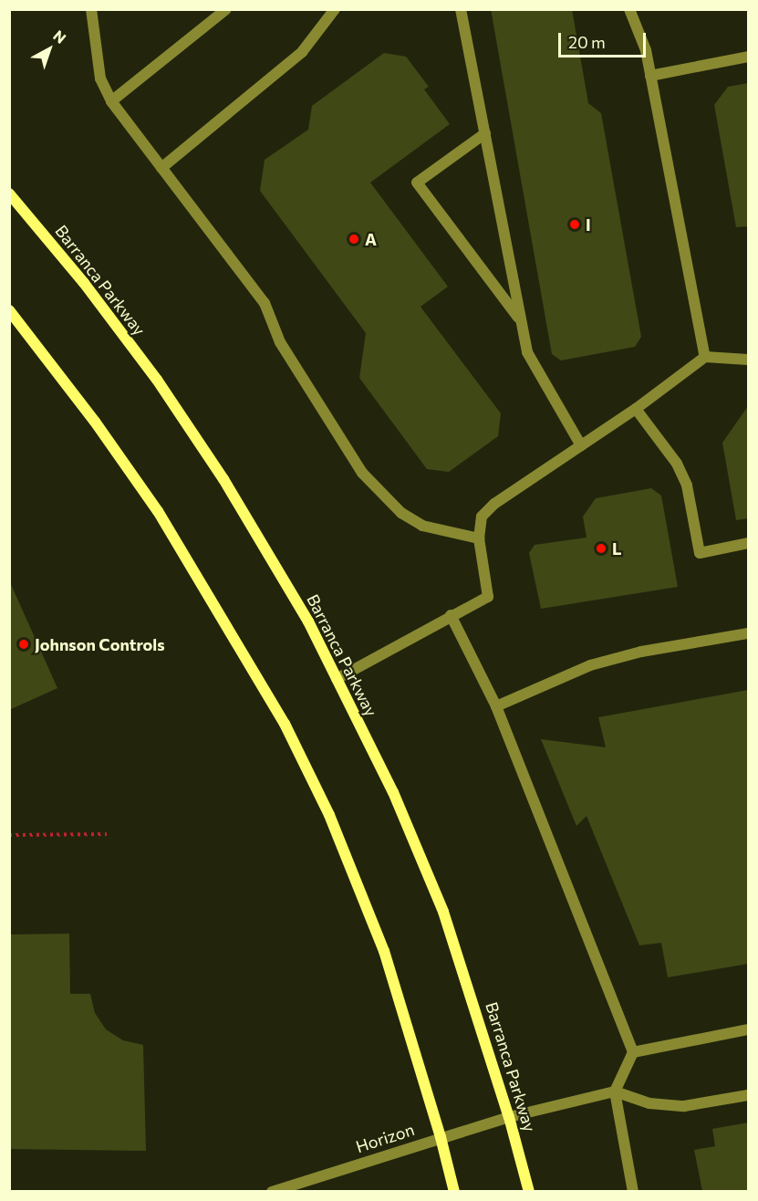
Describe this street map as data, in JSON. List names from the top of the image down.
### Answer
{
  "streets": {
    "main road": ["Barranca Parkway"],
    "street": ["Horizon"]
  },
  "crossings": [
    ["Barranca Parkway", "Horizon"]
  ],
  "places": [
    "I",
    "A",
    "L",
    "Johnson Controls"
  ],
  "scale_bar": "20 m",
  "north": "top right"
}
